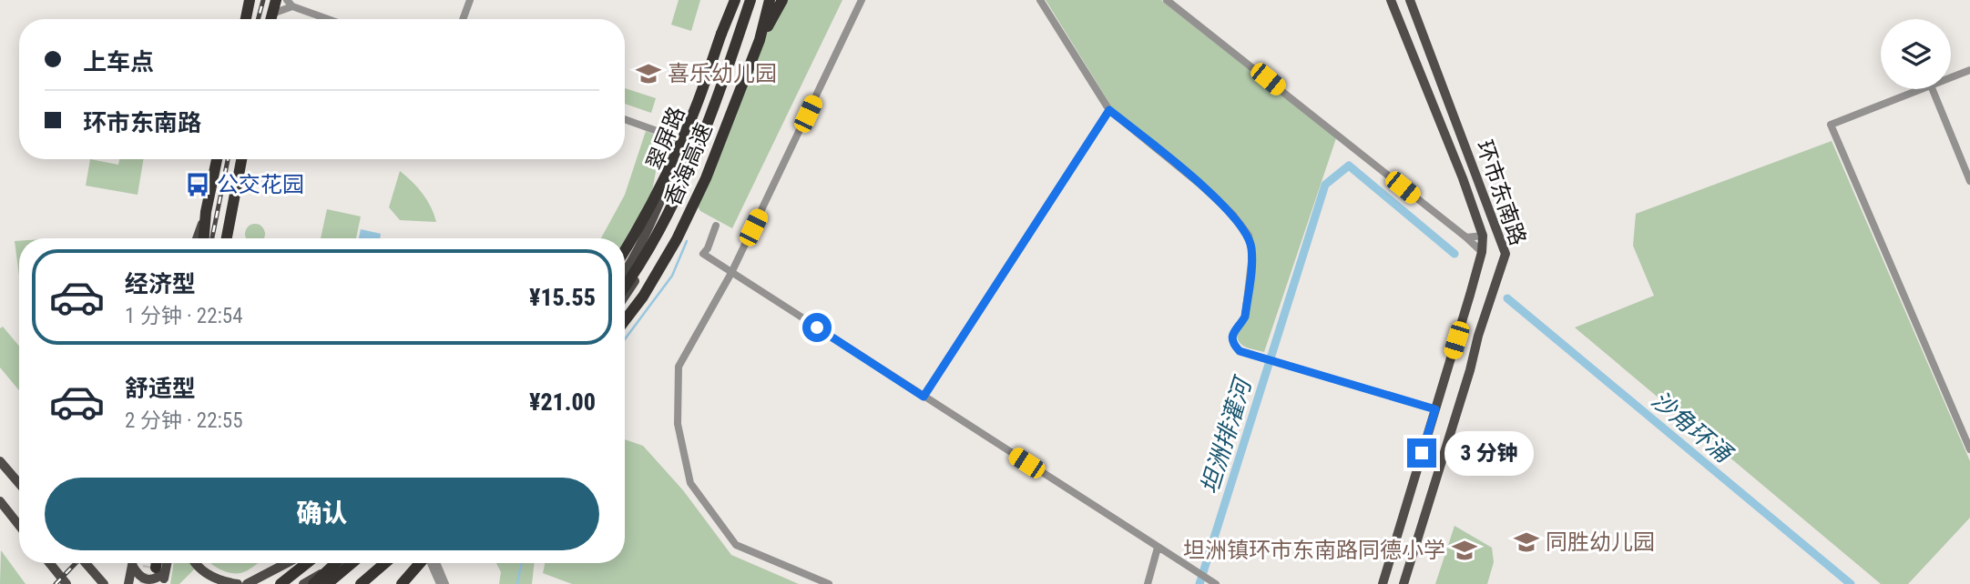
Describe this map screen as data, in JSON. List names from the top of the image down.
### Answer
{
  "streets": {
    "highway": ["香海高速"],
    "main road": ["翠屏路", "环市东南路"]
  },
  "crossings": [
    ["翠屏路", "香海高速"]
  ],
  "water": ["沙角环涌", "坦洲排灌河"],
  "places": {
    "school or university": ["喜乐幼儿园", "同胜幼儿园", "坦洲镇环市东南路同德小学"],
    "bus stop": ["公交花园"]
  },
  "page": {
    "banner": ["上车点", "环市东南路"],
    "list": [
      {
        "name": "经济型",
        "note": "1 分钟 · 22:54",
        "value": "¥15.55"
      },
      {
        "name": "舒适型",
        "note": "2 分钟 · 22:55",
        "value": "¥21.00"
      }
    ],
    "bubble": "3 分钟",
    "buttons": "确认"
  }
}
